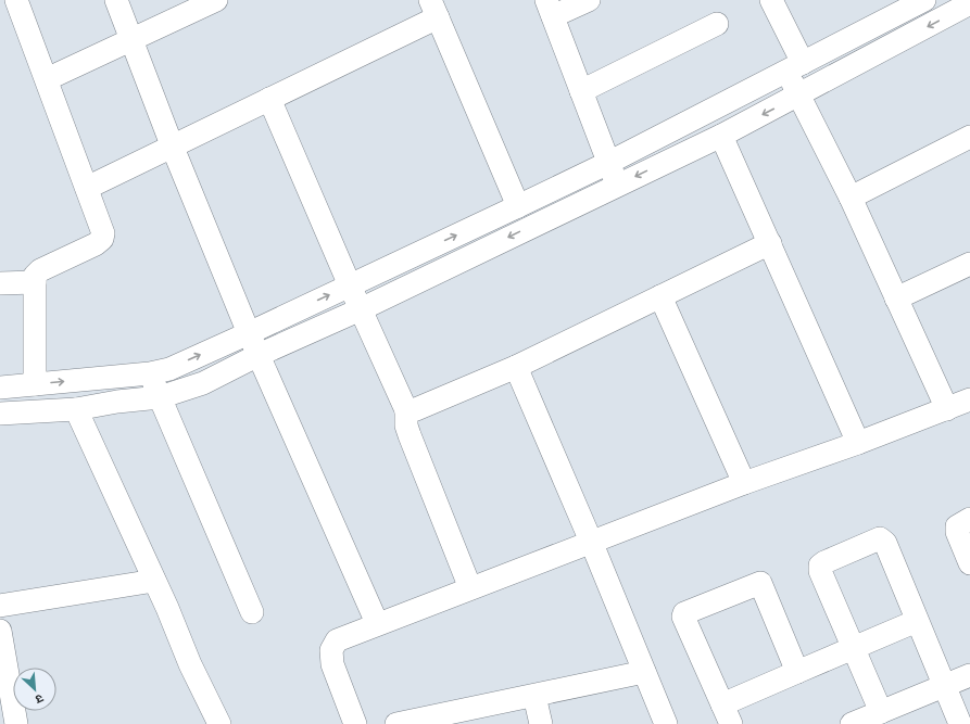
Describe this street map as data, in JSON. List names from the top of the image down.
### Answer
{
  "north": "bottom right"
}
